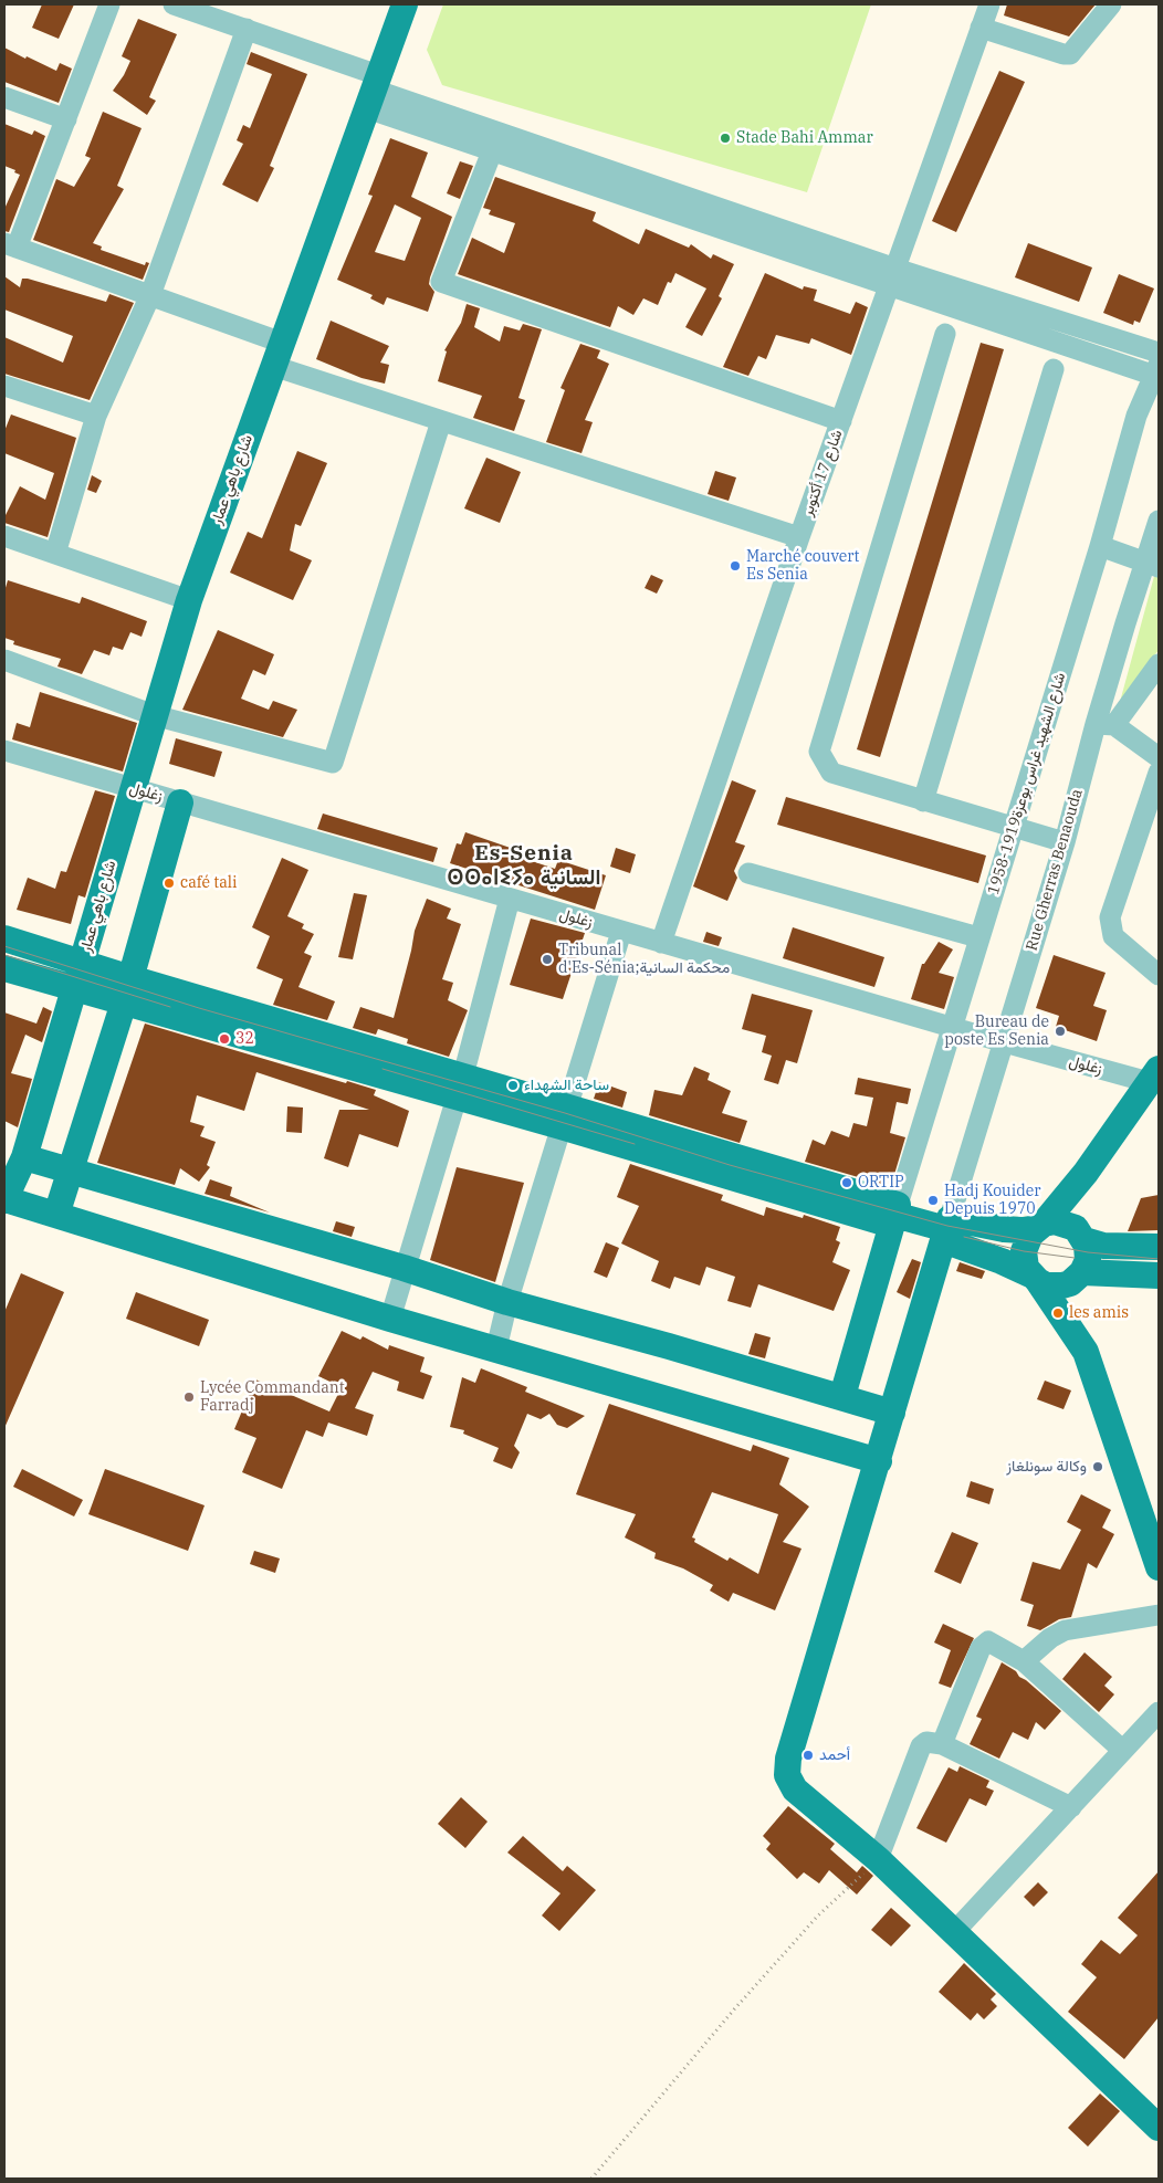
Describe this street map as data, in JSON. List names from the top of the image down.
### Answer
{
  "streets": {
    "main road": ["شارع باهي عمار"],
    "street": [
      "شارع 17 أكتوبر",
      "شارع الشهيد غراس بوعزة1919-1958",
      "زغلول",
      "Rue Gherras Benaouda"
    ]
  },
  "crossings": [
    ["شارع 17 أكتوبر", "زغلول"],
    ["شارع باهي عمار", "زغلول"],
    ["شارع الشهيد غراس بوعزة1919-1958", "زغلول"],
    ["زغلول", "Rue Gherras Benaouda"]
  ],
  "districts": ["Es-Senia ⵙⵙⴰⵏⵉⵢⴰ السانية"],
  "places": [
    "Stade Bahi Ammar",
    "Marché couvert Es Senia",
    "café tali",
    "Tribunal d'Es-Sénia;محكمة السانية",
    "Bureau de poste Es Senia",
    "32",
    "ساحة الشهداء",
    "ORTIP",
    "Hadj Kouider Depuis 1970",
    "les amis",
    "Lycée Commandant Farradj",
    "وكالة سونلغاز",
    "أحمد"
  ]
}
